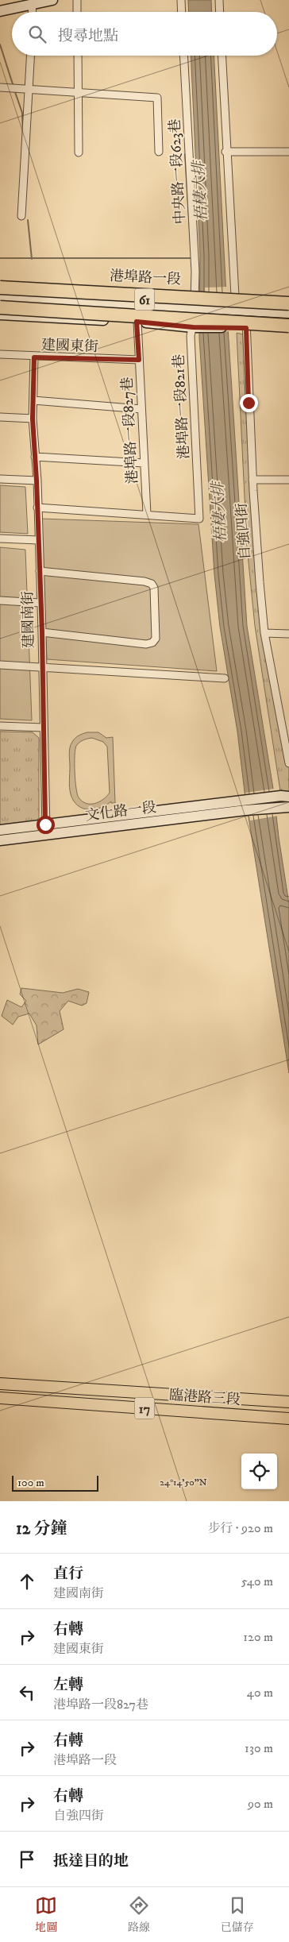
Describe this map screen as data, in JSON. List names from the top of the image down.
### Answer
{
  "streets": {
    "highway": ["61"],
    "main road": ["臨港路三段", "17"],
    "street": [
      "中央路一段623巷",
      "港埠路一段",
      "建國東街",
      "港埠路一段821巷",
      "港埠路一段827巷",
      "自強四街",
      "建國南街",
      "文化路一段"
    ]
  },
  "crossings": [
    ["中央路一段623巷", "港埠路一段"],
    ["中央路一段623巷", "港埠路一段821巷"],
    ["港埠路一段", "港埠路一段821巷"],
    ["港埠路一段", "自強四街"],
    ["建國東街", "港埠路一段827巷"],
    ["建國東街", "建國南街"],
    ["港埠路一段821巷", "港埠路一段827巷"],
    ["建國南街", "文化路一段"]
  ],
  "water": ["梧棲大排"],
  "scale_bar": "100 m",
  "page": {
    "search": "搜尋地點",
    "scale": "100 m",
    "heading": ["12 分鐘", "步行 · 920 m"],
    "list": [
      ["直行", "建國南街", "540 m"],
      ["右轉", "建國東街", "120 m"],
      ["左轉", "港埠路一段827巷", "40 m"],
      ["右轉", "港埠路一段", "130 m"],
      ["右轉", "自強四街", "90 m"],
      "抵達目的地"
    ],
    "nav": ["地圖", "路線", "已儲存"]
  },
  "coordinates": ["24°14'50\"N"]
}
